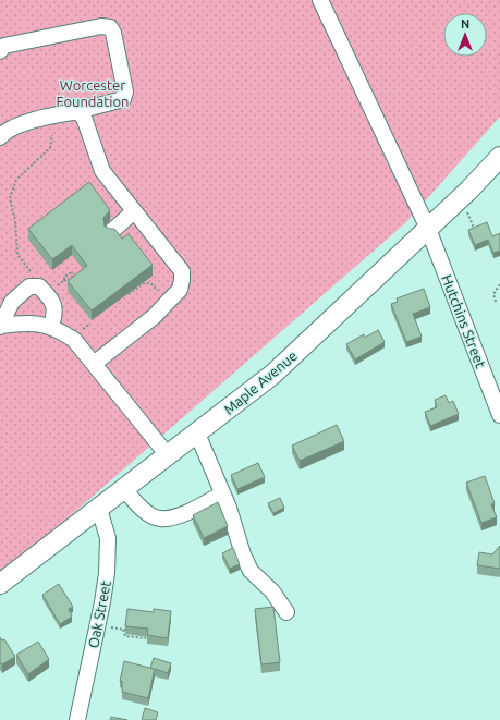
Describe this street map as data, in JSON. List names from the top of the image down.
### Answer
{
  "streets": {
    "main road": ["Maple Avenue"],
    "street": ["Hutchins Street", "Oak Street"]
  },
  "crossings": [
    ["Hutchins Street", "Maple Avenue"],
    ["Maple Avenue", "Oak Street"]
  ],
  "parks": ["Worcester Foundation"],
  "north": "top"
}
